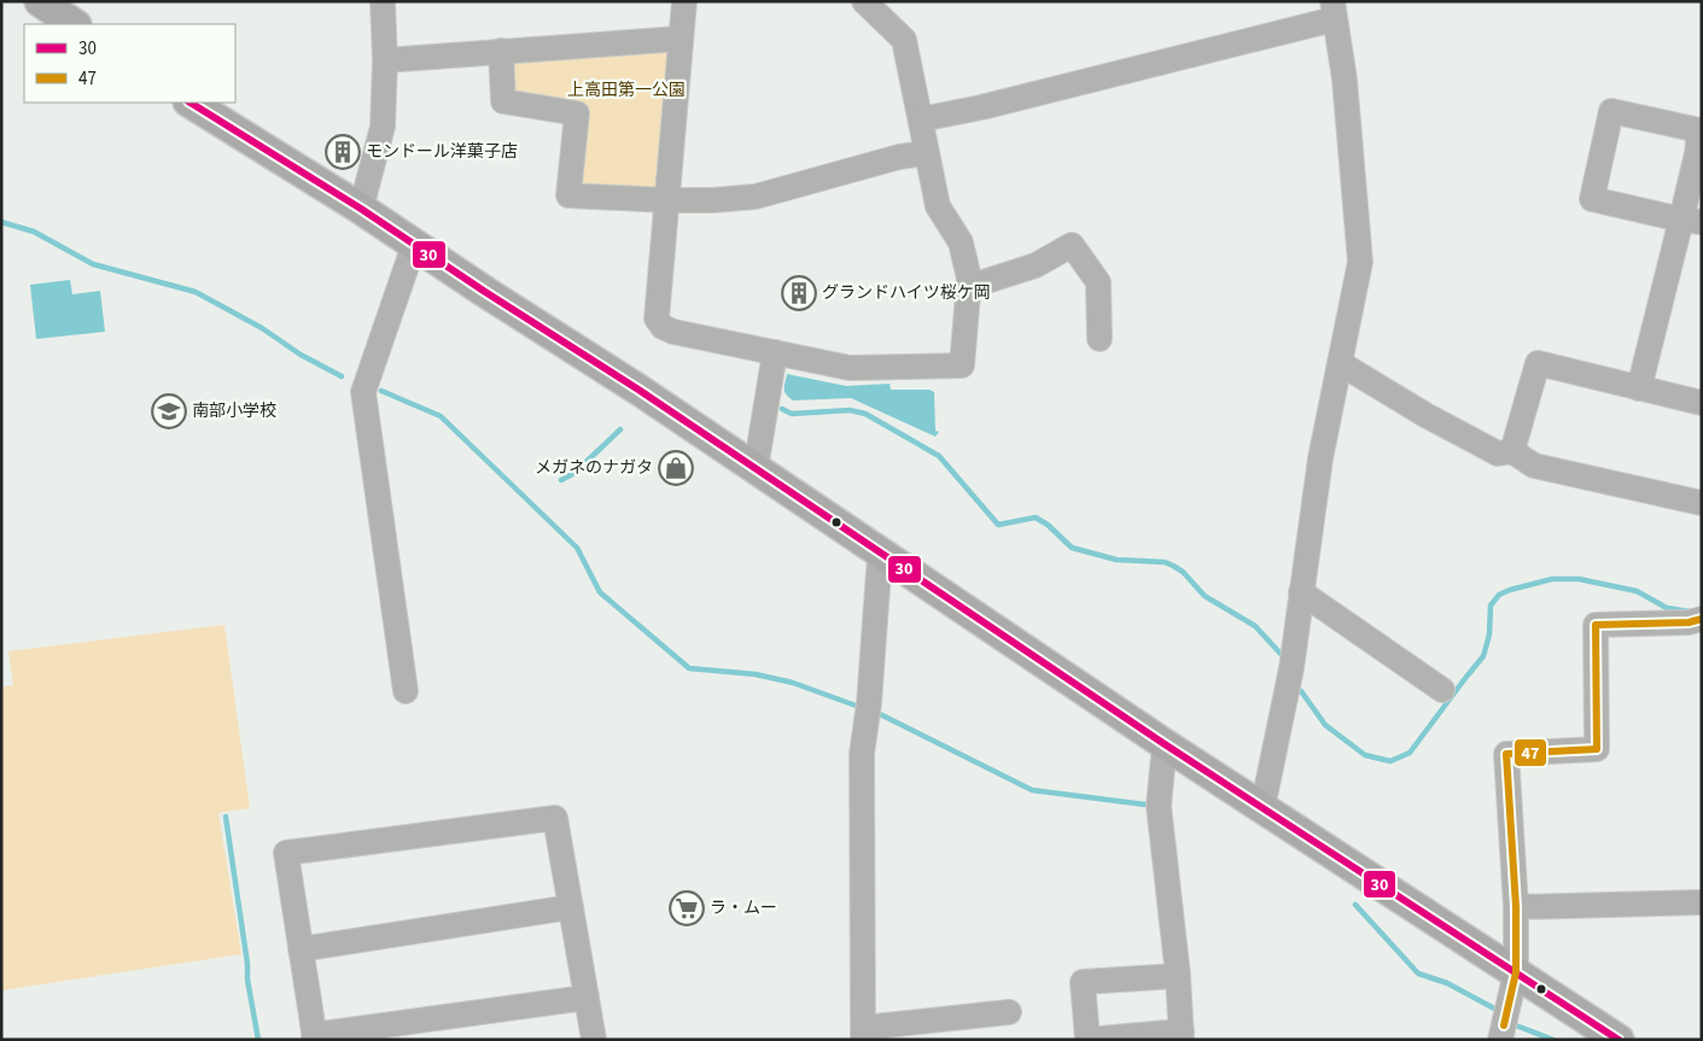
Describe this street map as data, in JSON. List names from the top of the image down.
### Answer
{
  "parks": ["上高田第一公園"],
  "places": {
    "building": ["モンドール洋菓子店", "グランドハイツ桜ケ岡"],
    "school or university": ["南部小学校"],
    "shop": ["メガネのナガタ"],
    "supermarket": ["ラ・ムー"]
  },
  "lines": ["transit line 30", "transit line 47"],
  "legend": ["30", "47"]
}
